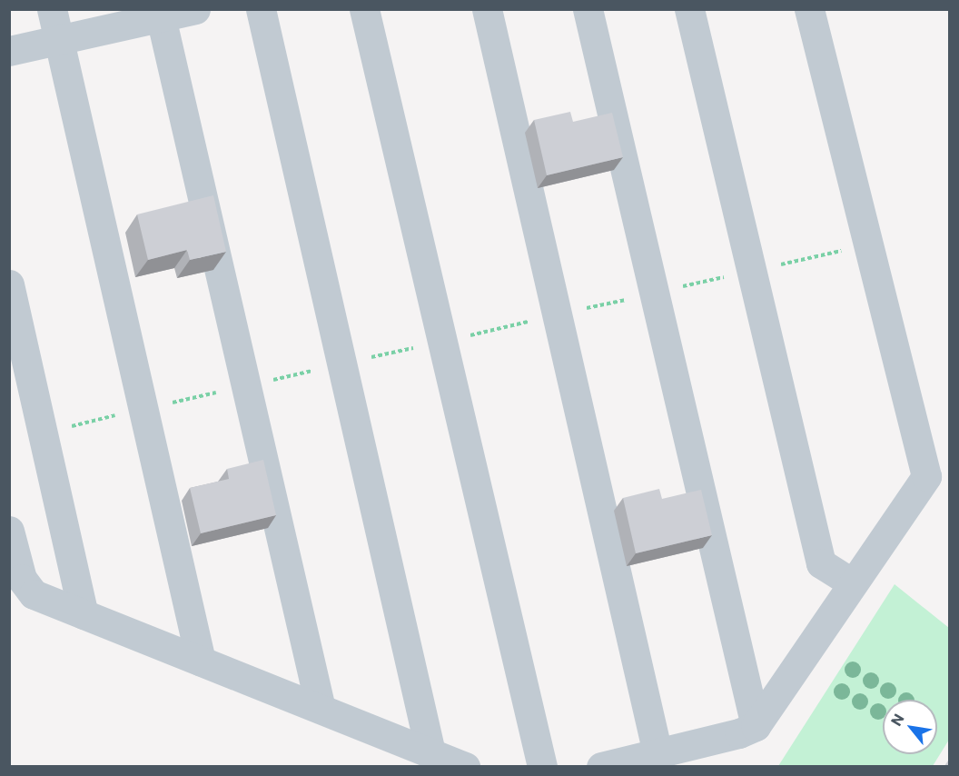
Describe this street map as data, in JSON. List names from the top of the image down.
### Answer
{
  "north": "top left"
}
